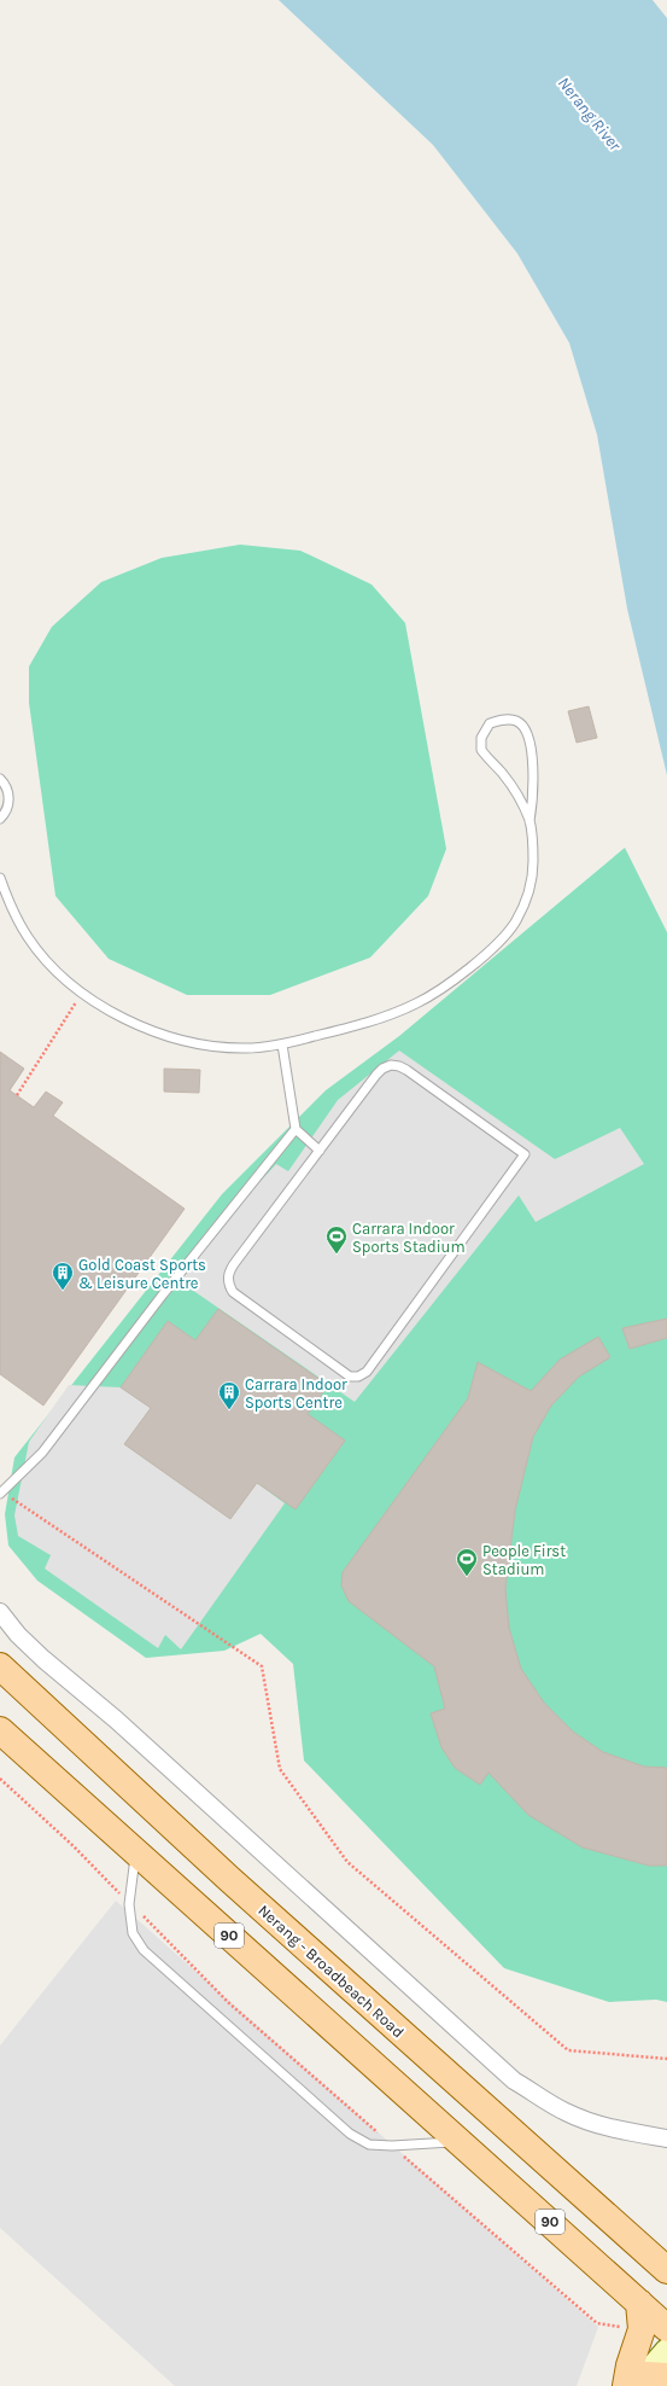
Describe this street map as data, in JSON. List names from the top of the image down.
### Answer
{
  "streets": {
    "main road": ["90", "Nerang - Broadbeach Road"]
  },
  "water": ["Nerang River"],
  "places": {
    "sports": ["Carrara Indoor Sports Stadium", "People First Stadium"],
    "building": ["Gold Coast Sports & Leisure Centre", "Carrara Indoor Sports Centre"]
  }
}
